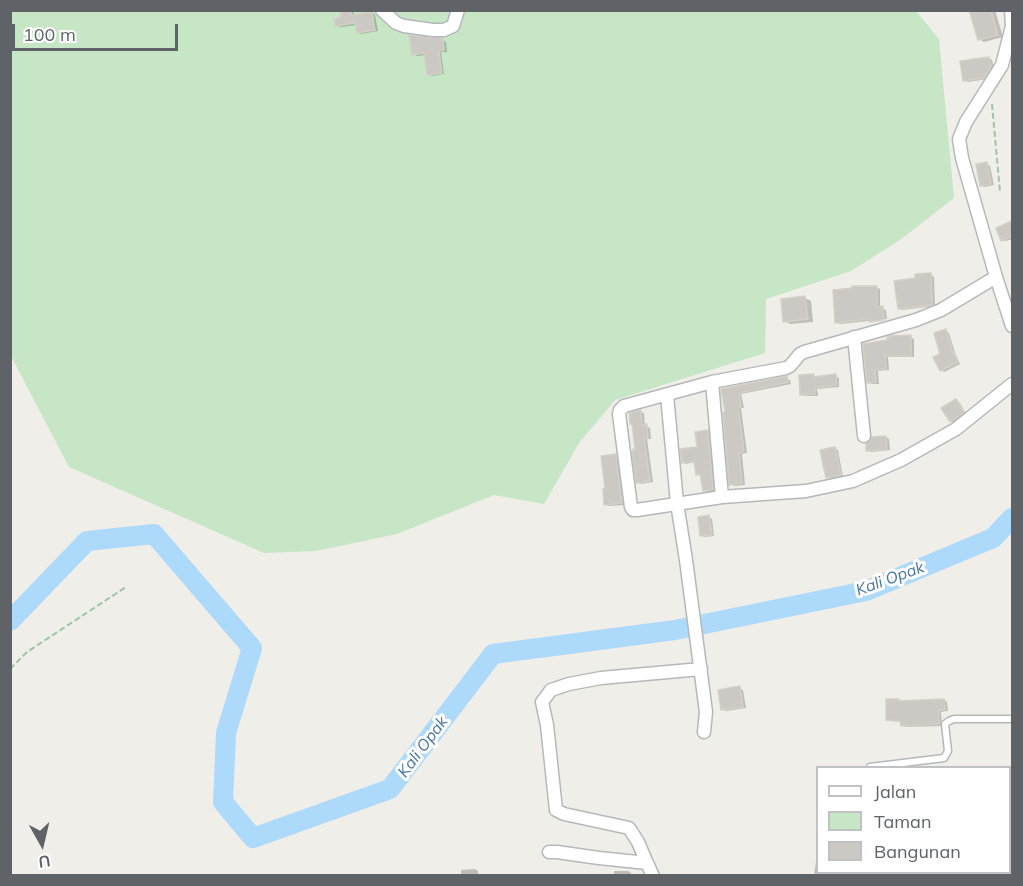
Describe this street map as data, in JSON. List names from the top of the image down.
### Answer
{
  "water": ["Kali Opak"],
  "legend": ["Jalan", "Taman", "Bangunan"],
  "scale_bar": "100 m",
  "north": "bottom"
}
